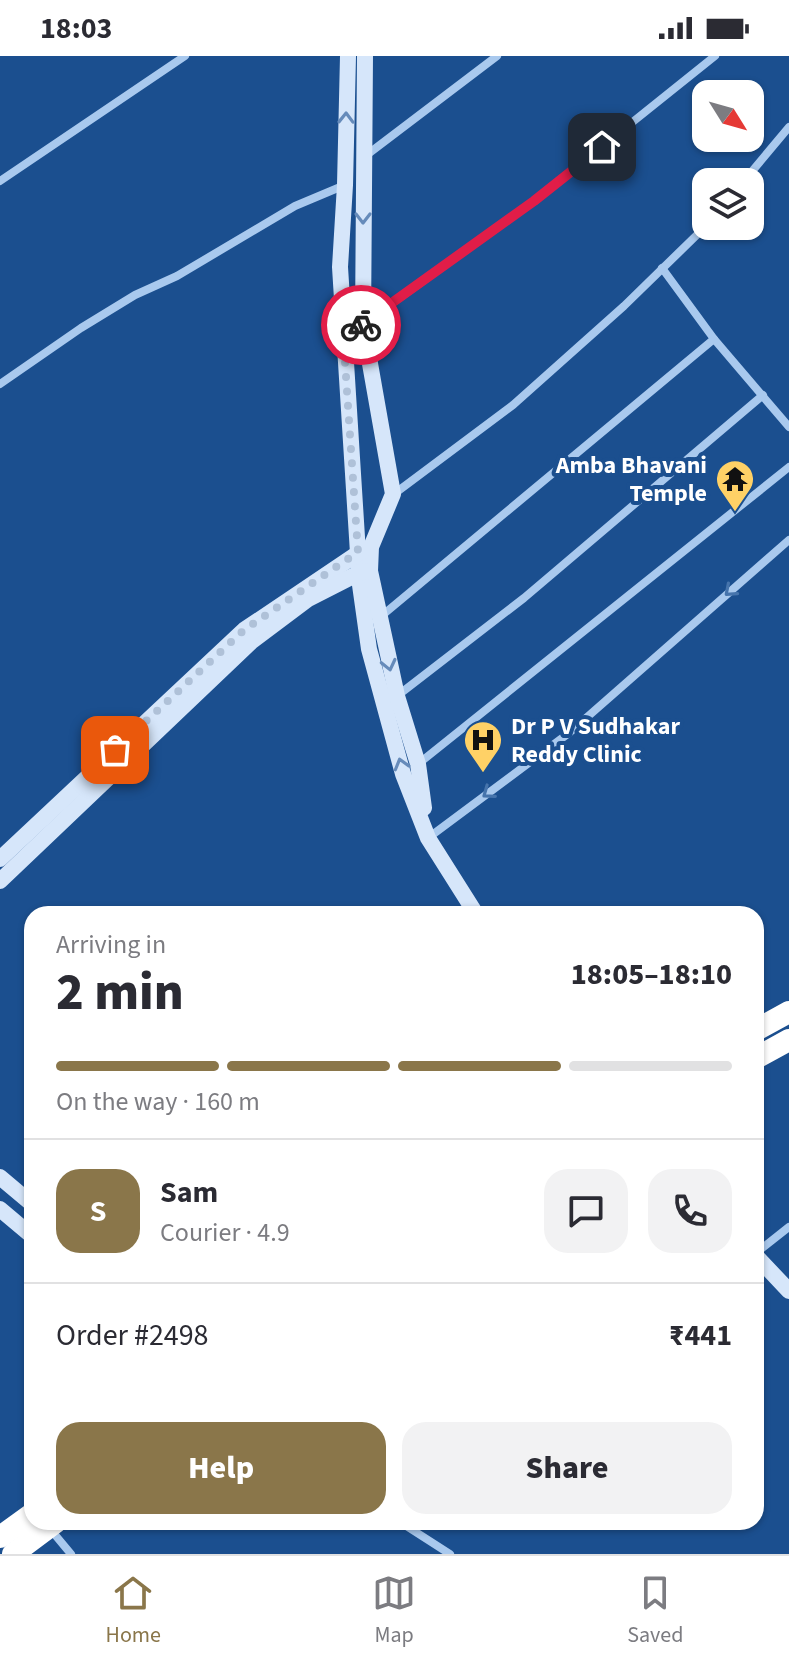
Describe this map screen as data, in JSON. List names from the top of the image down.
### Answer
{
  "places": {
    "temple": ["Amba Bhavani Temple"],
    "hospital": ["Dr P V Sudhakar Reddy Clinic"]
  },
  "north": "bottom right",
  "page": {
    "status": "18:03",
    "heading": ["2 min", "Arriving in", "18:05–18:10"],
    "panel": [
      "Sam",
      "Courier · 4.9",
      "Order #2498",
      "₹441"
    ],
    "bar": "On the way · 160 m",
    "round": "S",
    "buttons": ["Help", "Share"],
    "tabs": ["Home", "Map", "Saved"]
  }
}
